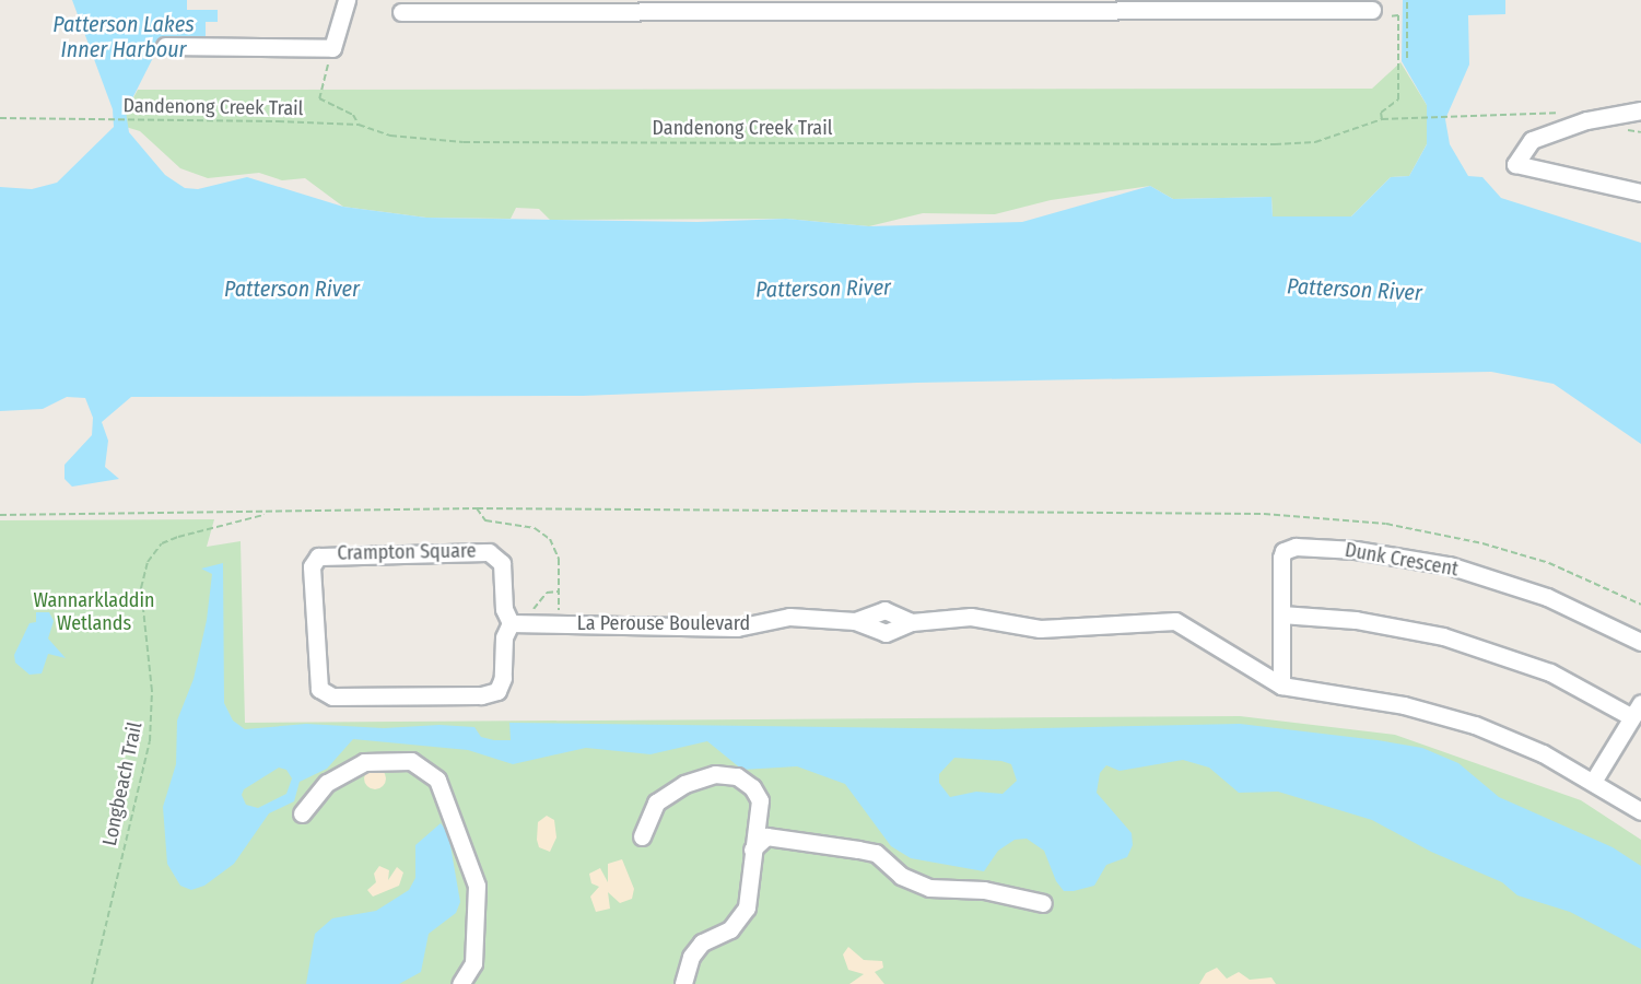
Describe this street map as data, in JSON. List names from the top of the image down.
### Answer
{
  "streets": {
    "street": ["Crampton Square", "Dunk Crescent", "La Perouse Boulevard"],
    "path": ["Dandenong Creek Trail", "Longbeach Trail"]
  },
  "crossings": [
    ["Crampton Square", "La Perouse Boulevard"],
    ["Dunk Crescent", "La Perouse Boulevard"]
  ],
  "water": ["Patterson Lakes Inner Harbour", "Patterson River"],
  "parks": ["Wannarkladdin Wetlands"]
}
